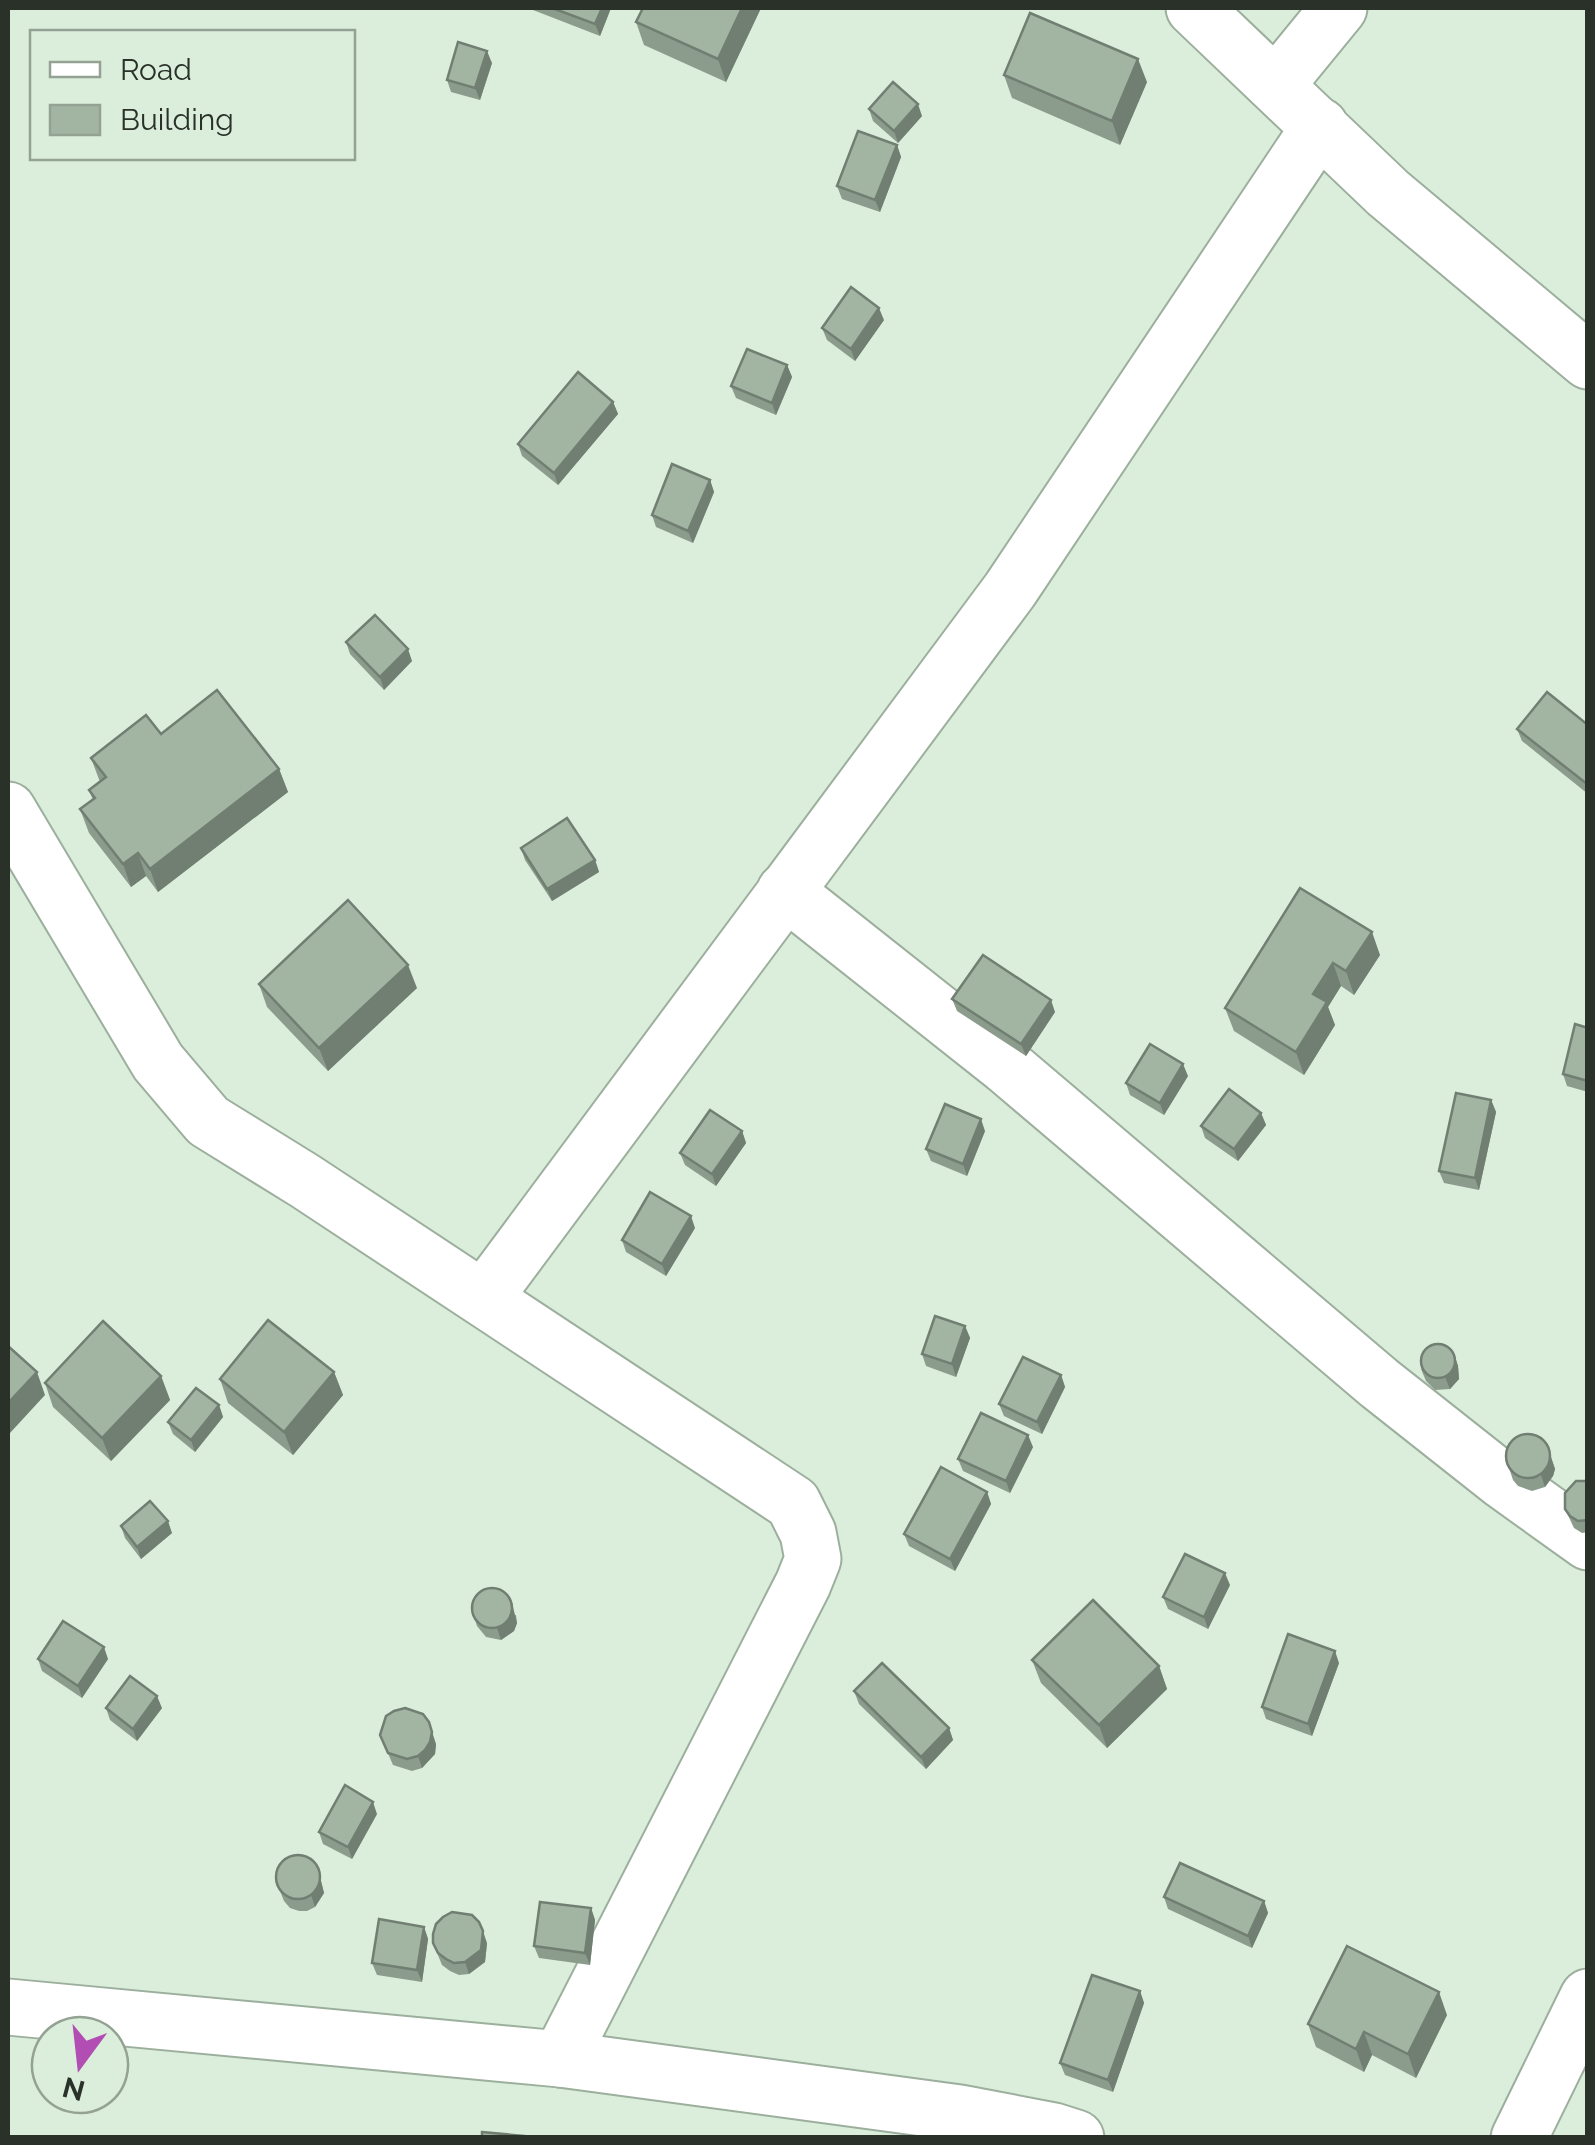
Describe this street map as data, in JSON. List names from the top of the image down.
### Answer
{
  "legend": ["Road", "Building"],
  "north": "bottom"
}
